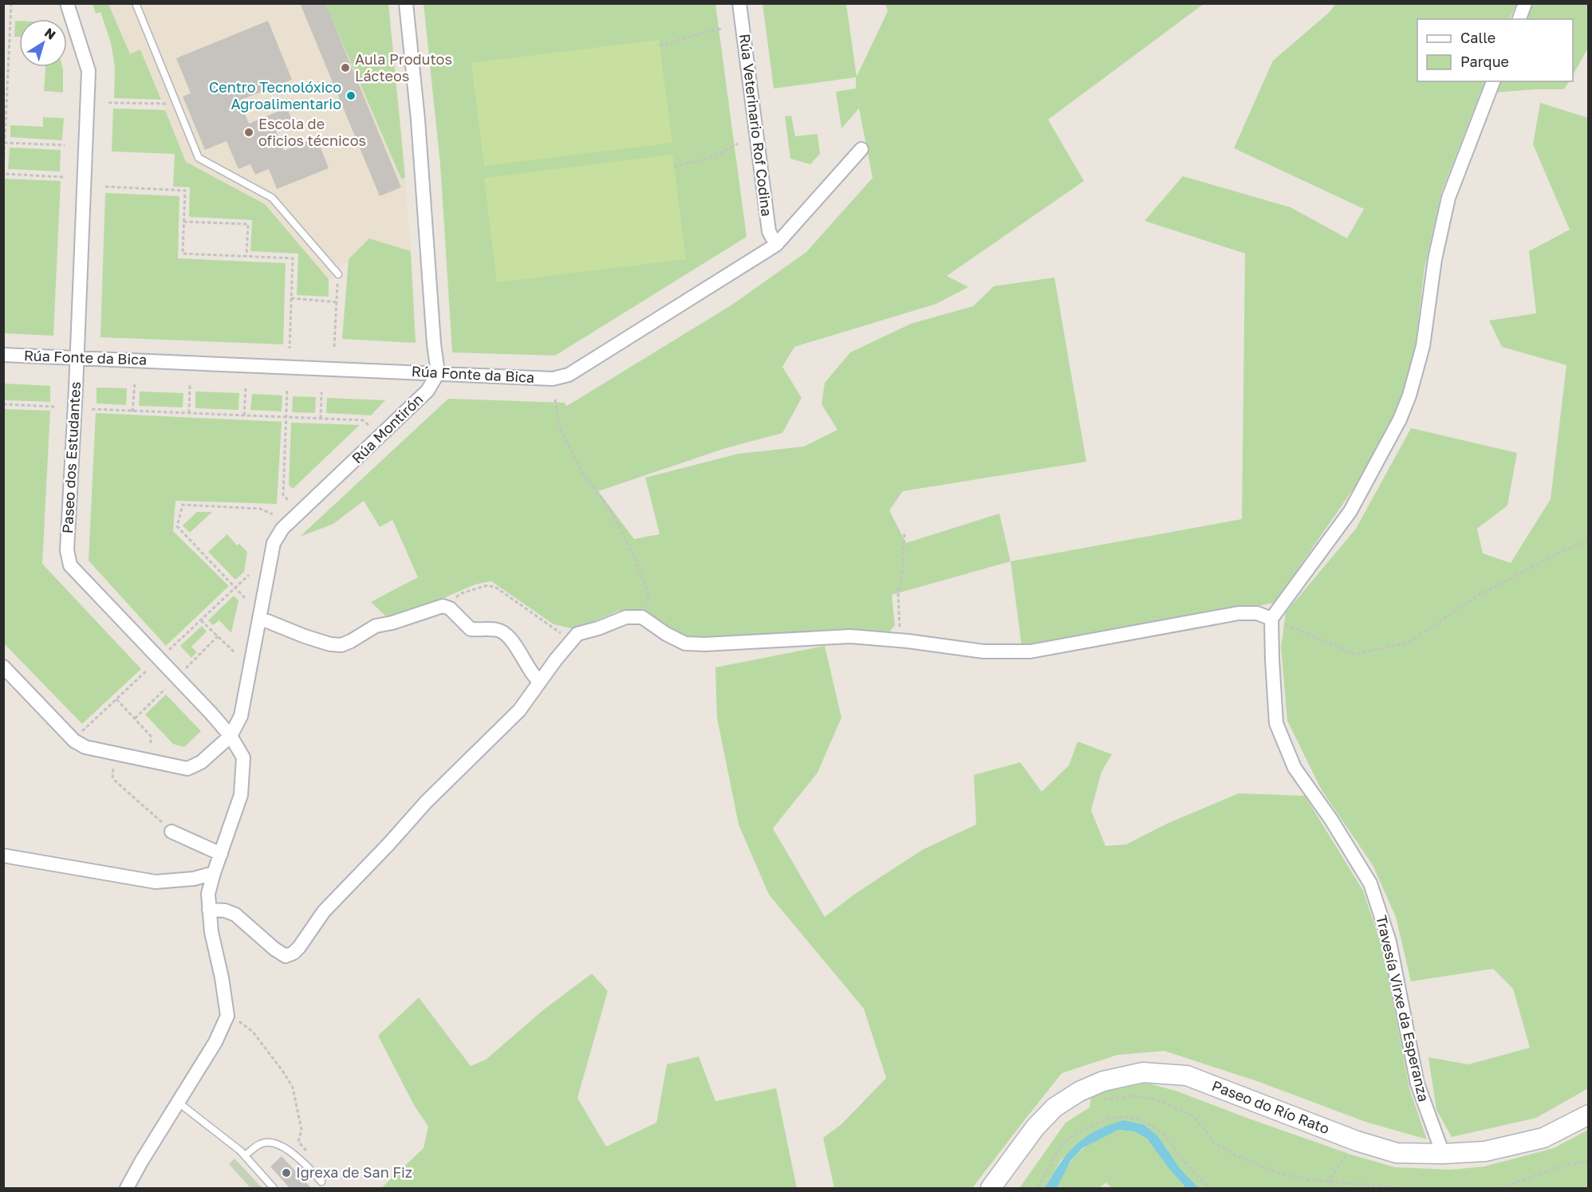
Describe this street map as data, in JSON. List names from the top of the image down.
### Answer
{
  "streets": {
    "street": [
      "Rúa Veterinario Rof Codina",
      "Rúa Fonte da Bica",
      "Rúa Montirón",
      "Paseo dos Estudantes",
      "Travesía Virxe da Esperanza",
      "Paseo do Río Rato"
    ]
  },
  "crossings": [
    ["Rúa Veterinario Rof Codina", "Rúa Fonte da Bica"],
    ["Rúa Fonte da Bica", "Rúa Montirón"],
    ["Rúa Fonte da Bica", "Paseo dos Estudantes"],
    ["Rúa Montirón", "Paseo dos Estudantes"],
    ["Travesía Virxe da Esperanza", "Paseo do Río Rato"]
  ],
  "places": [
    "Aula Produtos Lácteos",
    "Centro Tecnolóxico Agroalimentario",
    "Escola de oficios técnicos",
    "Igrexa de San Fiz"
  ],
  "legend": ["Calle", "Parque"],
  "north": "top right"
}
